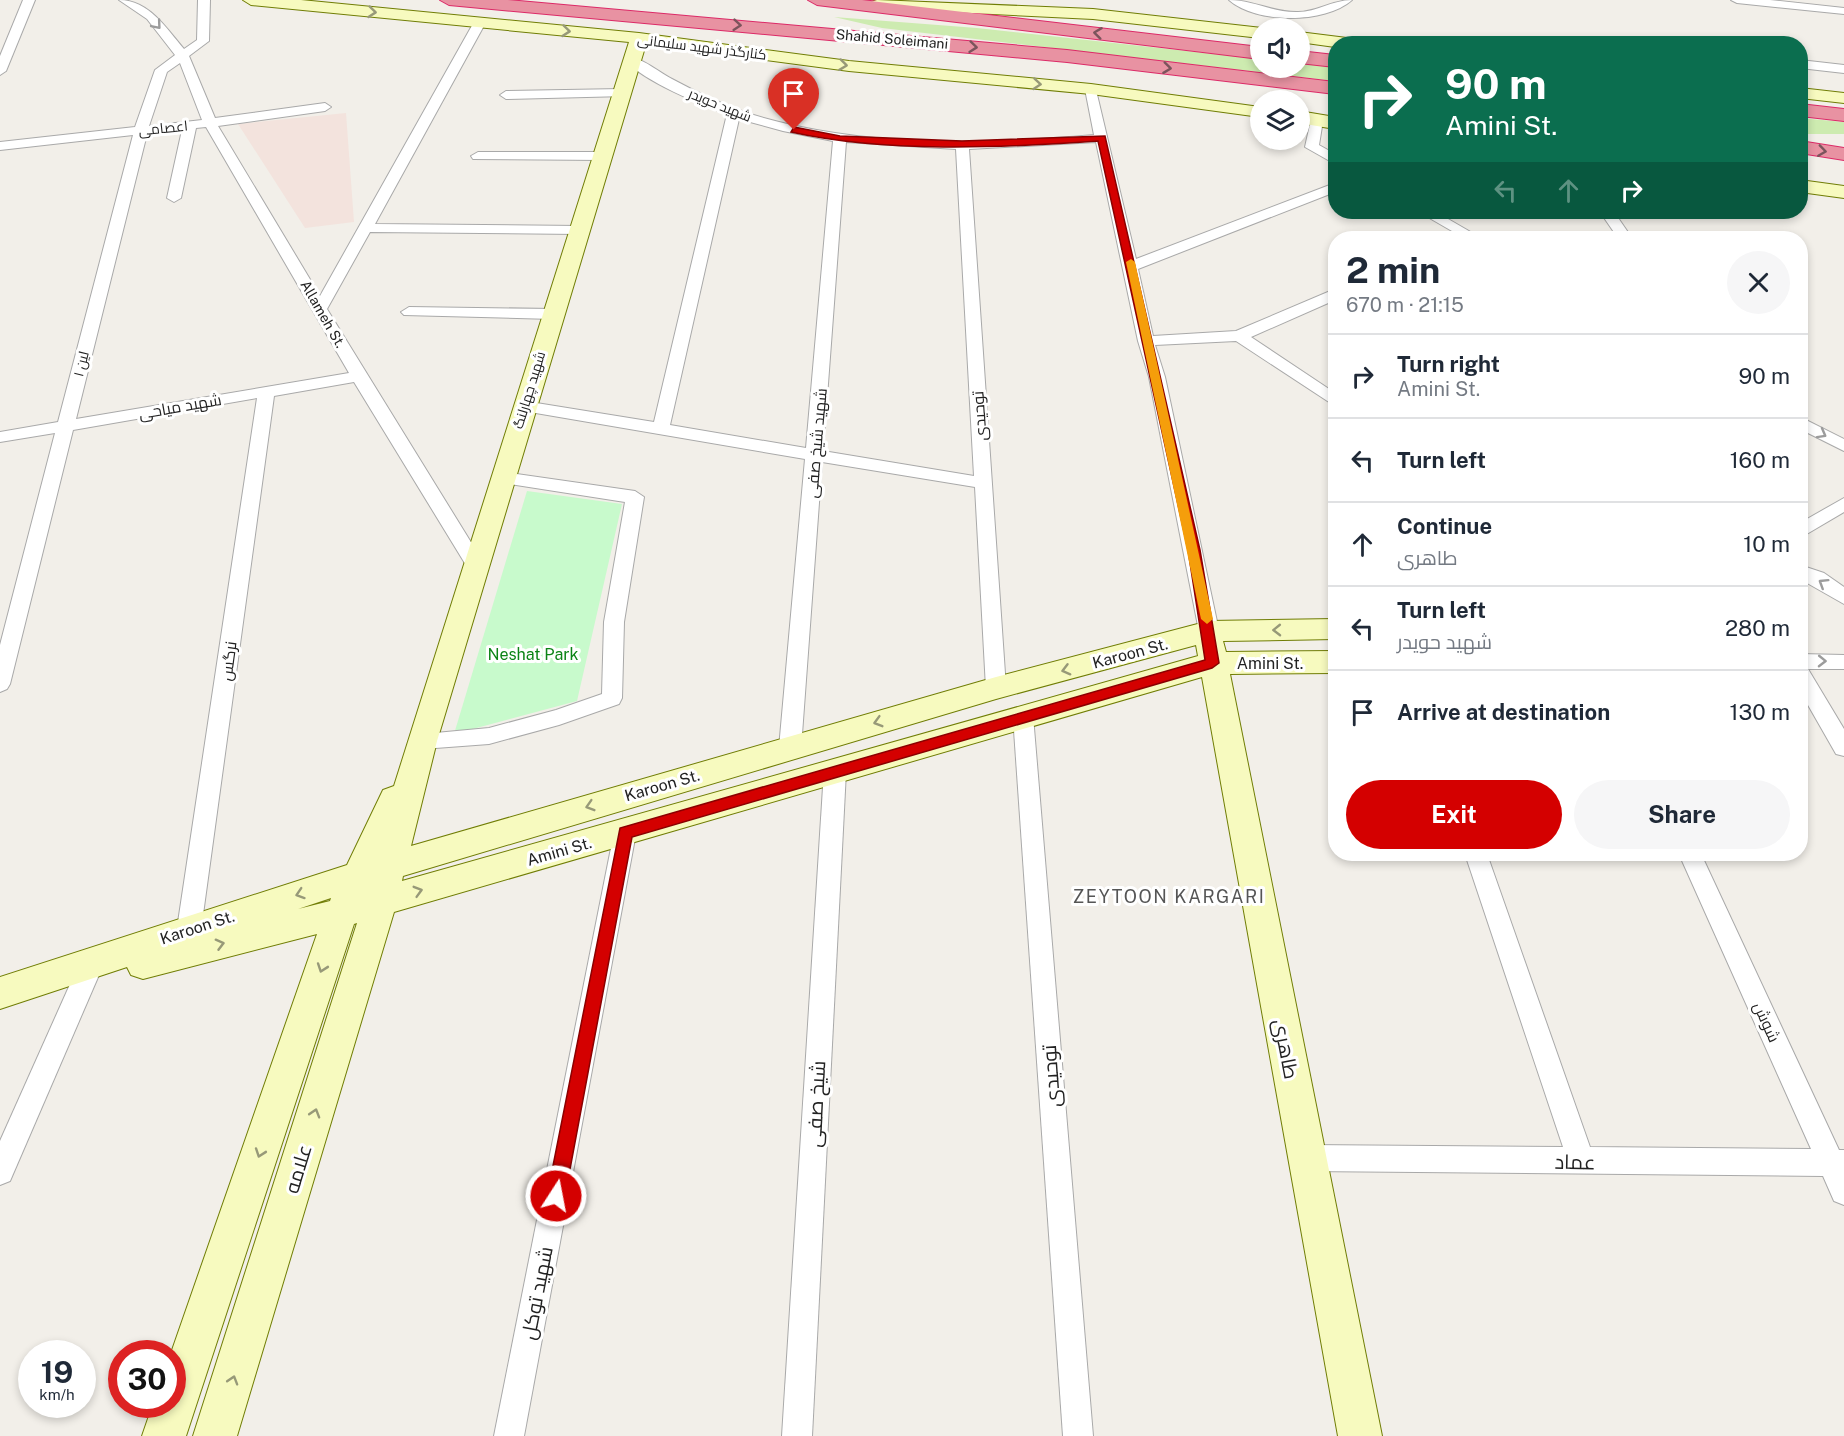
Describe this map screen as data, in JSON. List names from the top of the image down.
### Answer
{
  "streets": {
    "highway": ["Shahid Soleimani"],
    "street": [
      "کنارگذر شهید سلیمانی",
      "شهید حویدر",
      "اعصامی",
      "Allameh St.",
      "لین ۱",
      "شهید چهارلنگ",
      "شهید میاحی",
      "توحیدی",
      "شهید شیخ صفی",
      "Karoon St.",
      "نرگس",
      "Amini St.",
      "شوش",
      "طاهری",
      "شیخ صفی",
      "عماد",
      "علامه",
      "شهید توکل"
    ]
  },
  "crossings": [
    ["کنارگذر شهید سلیمانی", "شهید حویدر"],
    ["کنارگذر شهید سلیمانی", "شهید چهارلنگ"],
    ["کنارگذر شهید سلیمانی", "طاهری"],
    ["شهید حویدر", "شهید چهارلنگ"],
    ["شهید حویدر", "توحیدی"],
    ["شهید حویدر", "شهید شیخ صفی"],
    ["شهید حویدر", "طاهری"],
    ["اعصامی", "Allameh St."],
    ["اعصامی", "لین ۱"],
    ["Allameh St.", "لین ۱"],
    ["Allameh St.", "شهید چهارلنگ"],
    ["Allameh St.", "شهید میاحی"],
    ["لین ۱", "شهید میاحی"],
    ["شهید چهارلنگ", "Karoon St."],
    ["شهید چهارلنگ", "Amini St."],
    ["شهید چهارلنگ", "علامه"],
    ["شهید میاحی", "نرگس"],
    ["توحیدی", "Karoon St."],
    ["توحیدی", "Amini St."],
    ["شهید شیخ صفی", "Karoon St."],
    ["Karoon St.", "نرگس"],
    ["Karoon St.", "Amini St."],
    ["Karoon St.", "طاهری"],
    ["Karoon St.", "علامه"],
    ["Amini St.", "طاهری"],
    ["Amini St.", "شیخ صفی"],
    ["Amini St.", "علامه"],
    ["Amini St.", "شهید توکل"],
    ["شوش", "عماد"],
    ["طاهری", "عماد"]
  ],
  "districts": ["ZEYTOON KARGARI"],
  "parks": ["Neshat Park"],
  "page": {
    "turn": ["90 m", "Amini St."],
    "heading": ["2 min", "670 m · 21:15"],
    "list": [
      {
        "name": "Turn right",
        "note": "Amini St.",
        "value": "90 m"
      },
      {
        "name": "Turn left",
        "value": "160 m"
      },
      {
        "name": "Continue",
        "note": "طاهری",
        "value": "10 m"
      },
      {
        "name": "Turn left",
        "note": "شهید حویدر",
        "value": "280 m"
      },
      {
        "name": "Arrive at destination",
        "value": "130 m"
      }
    ],
    "buttons": ["Exit", "Share"],
    "speed": "19 km/h",
    "limit": "30"
  }
}
